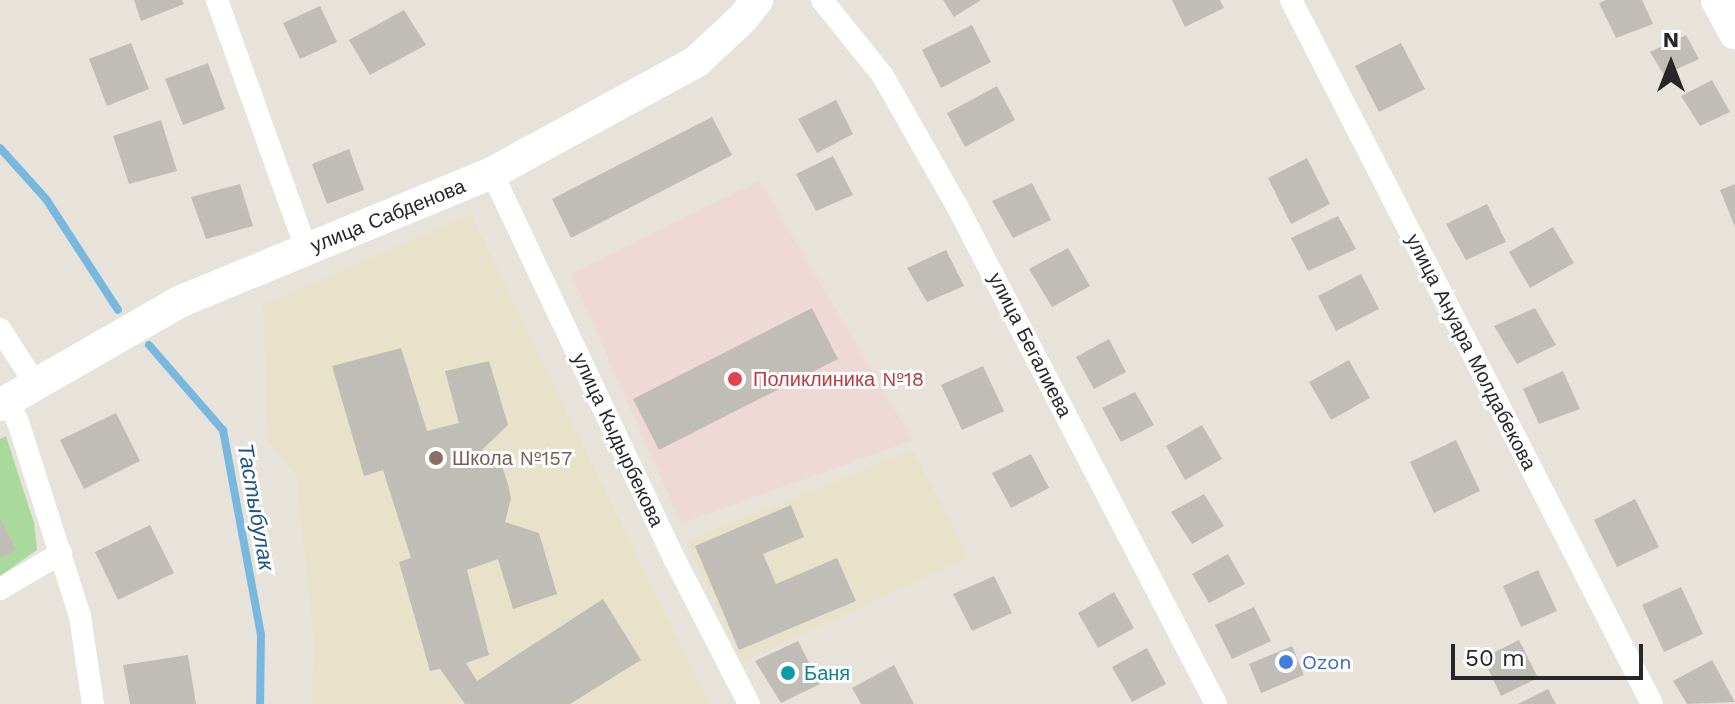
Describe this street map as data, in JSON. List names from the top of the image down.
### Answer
{
  "streets": {
    "street": [
      "улица Сабденова",
      "улица Бегалиева",
      "улица Ануара Молдабекова",
      "улица Кыдырбекова"
    ]
  },
  "crossings": [
    ["улица Сабденова", "улица Кыдырбекова"]
  ],
  "water": ["Тастыбулак"],
  "places": [
    "Поликлиника №18",
    "Школа №157",
    "Ozon",
    "Баня"
  ],
  "scale_bar": "50 m",
  "north": "top"
}
